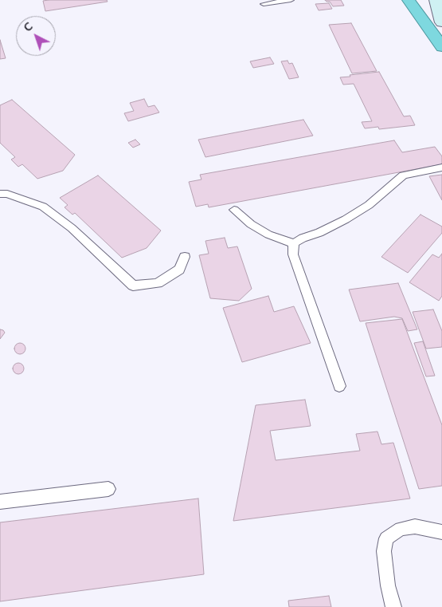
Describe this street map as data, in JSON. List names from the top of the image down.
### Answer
{
  "north": "top left"
}
